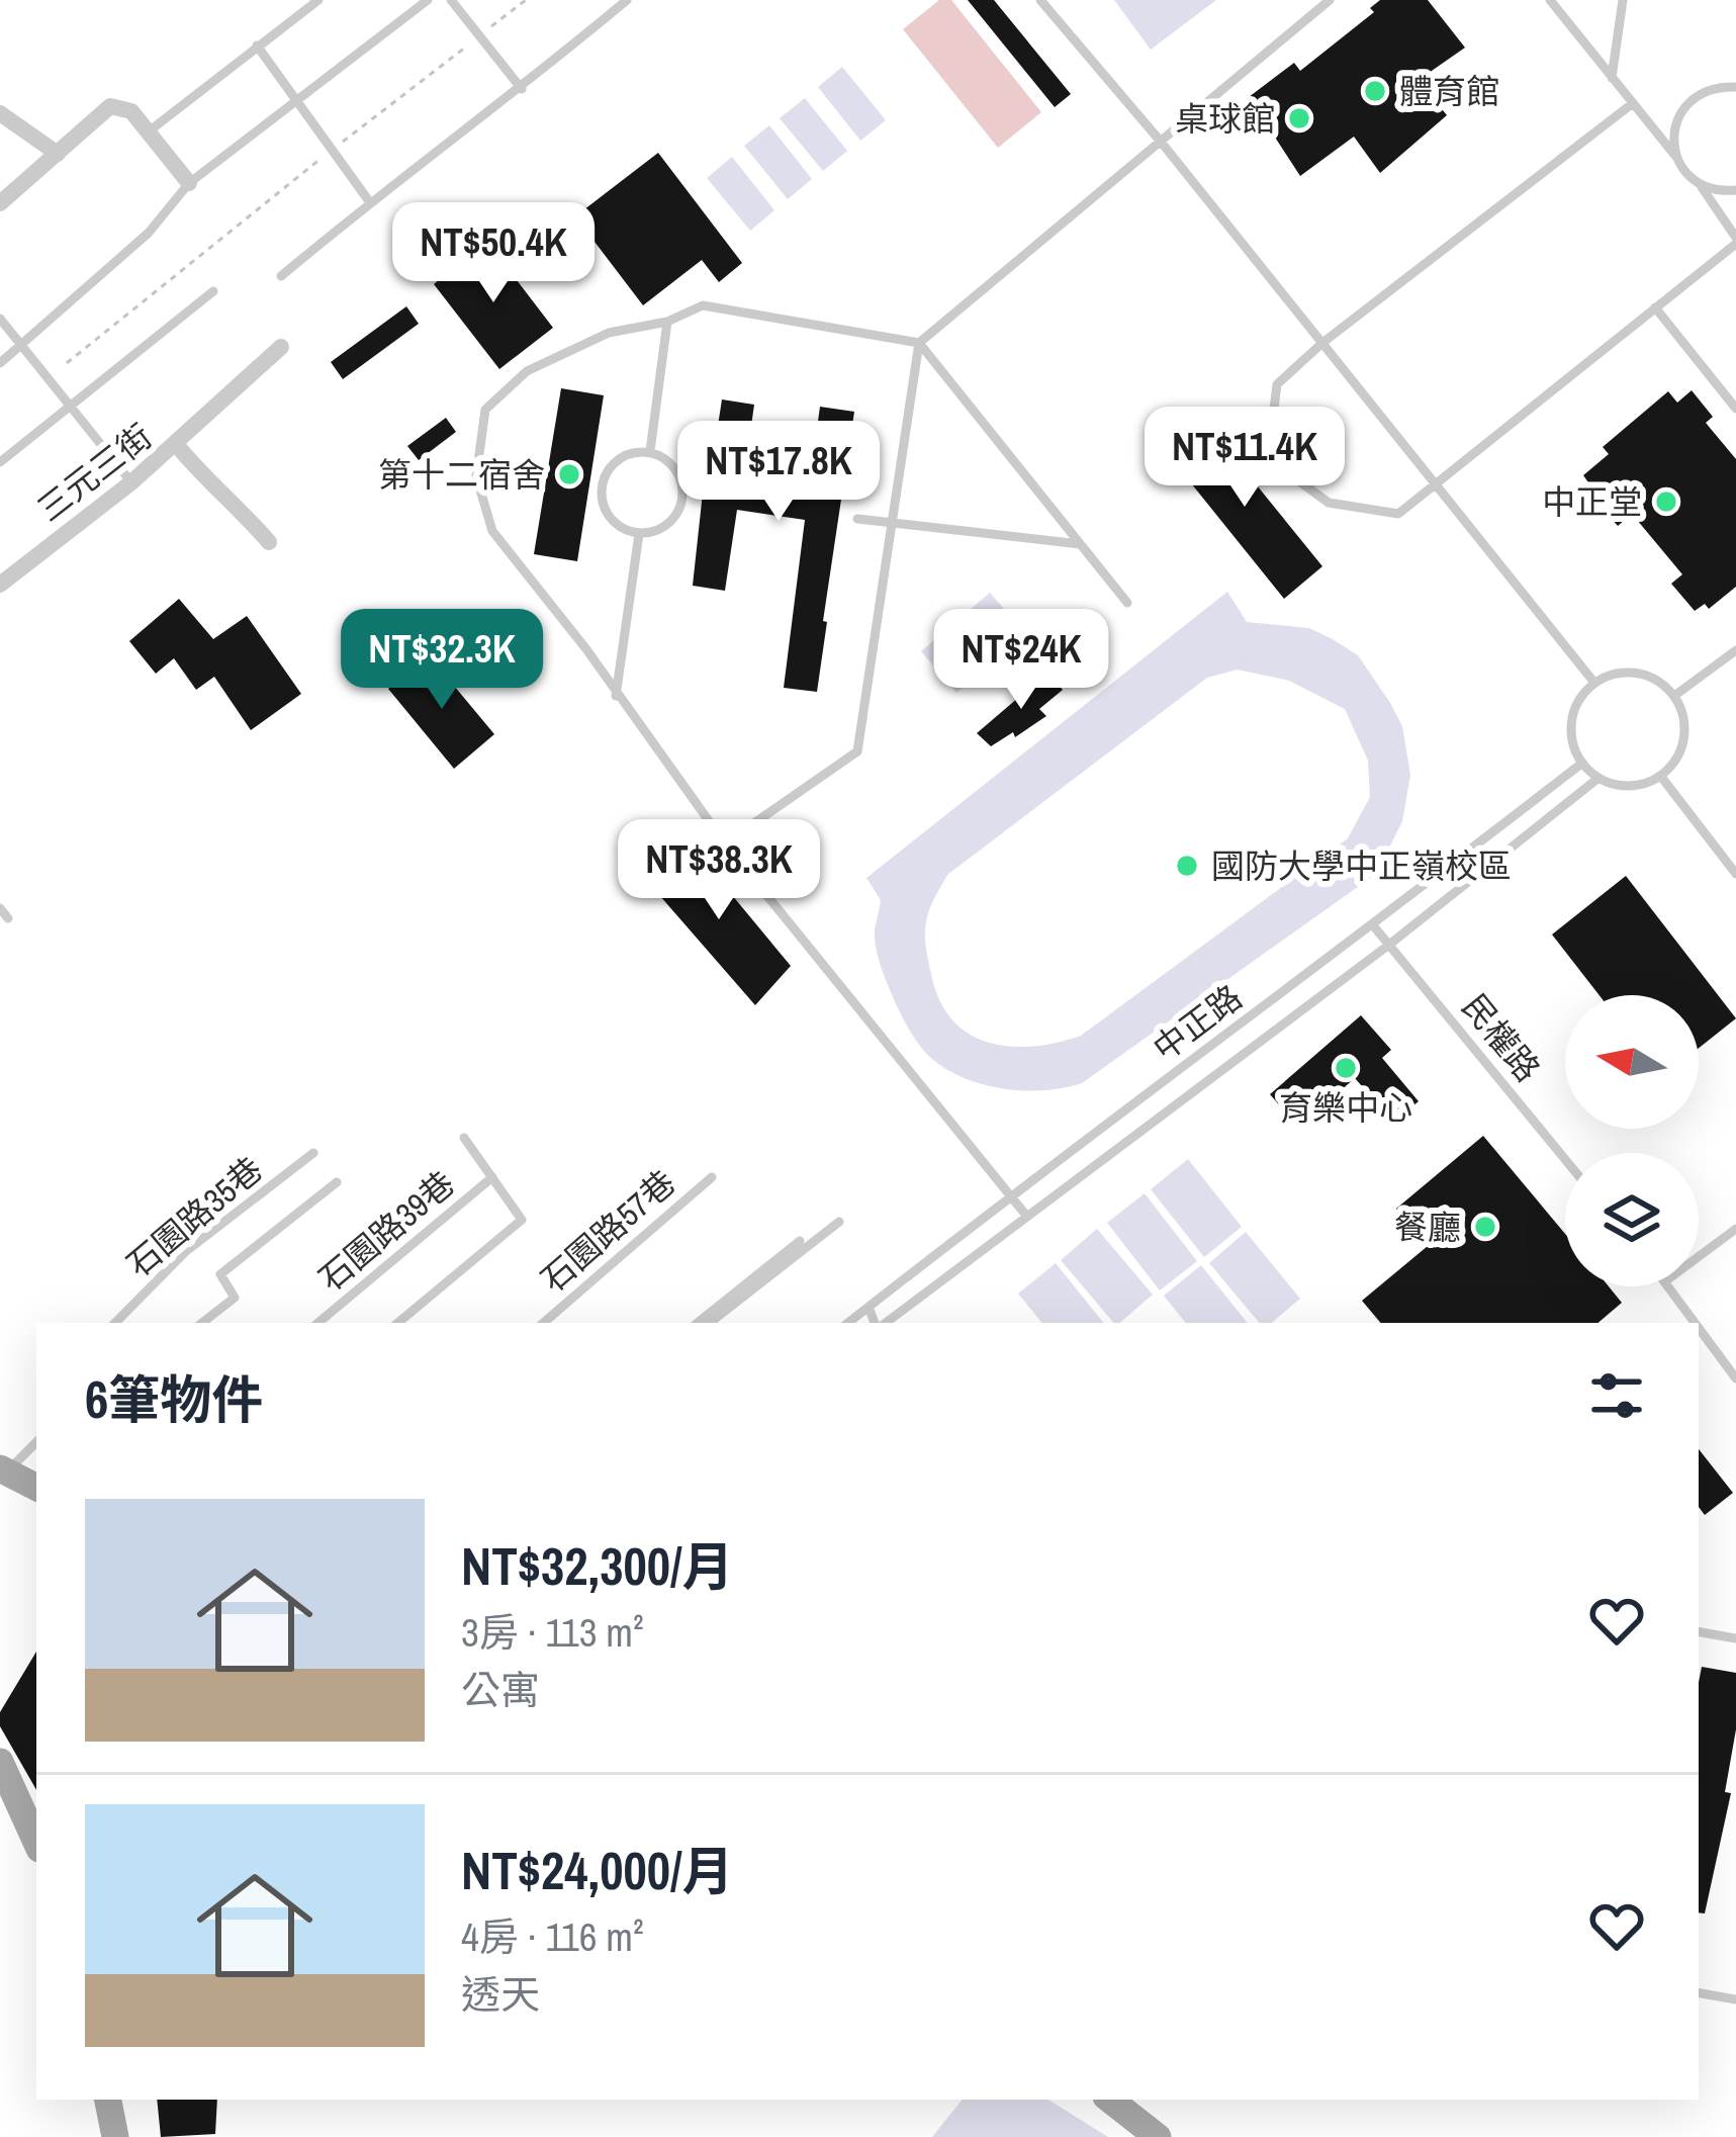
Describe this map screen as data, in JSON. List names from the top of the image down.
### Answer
{
  "streets": {
    "street": ["三元三街"],
    "lane": [
      "中正路",
      "民權路",
      "石園路35巷",
      "石園路39巷",
      "石園路57巷"
    ]
  },
  "crossings": [
    ["中正路", "民權路"]
  ],
  "places": [
    "體育館",
    "桌球館",
    "第十二宿舍",
    "中正堂",
    "國防大學中正嶺校區",
    "育樂中心",
    "餐廳"
  ],
  "north": "left",
  "page": {
    "price": [
      "NT$50.4K",
      "NT$11.4K",
      "NT$17.8K",
      "NT$32.3K",
      "NT$24K",
      "NT$38.3K"
    ],
    "heading": "6筆物件",
    "list": [
      {
        "name": "NT$32,300/月",
        "note": "3房 · 113 m² · 公寓"
      },
      {
        "name": "NT$24,000/月",
        "note": "4房 · 116 m² · 透天"
      }
    ]
  }
}
